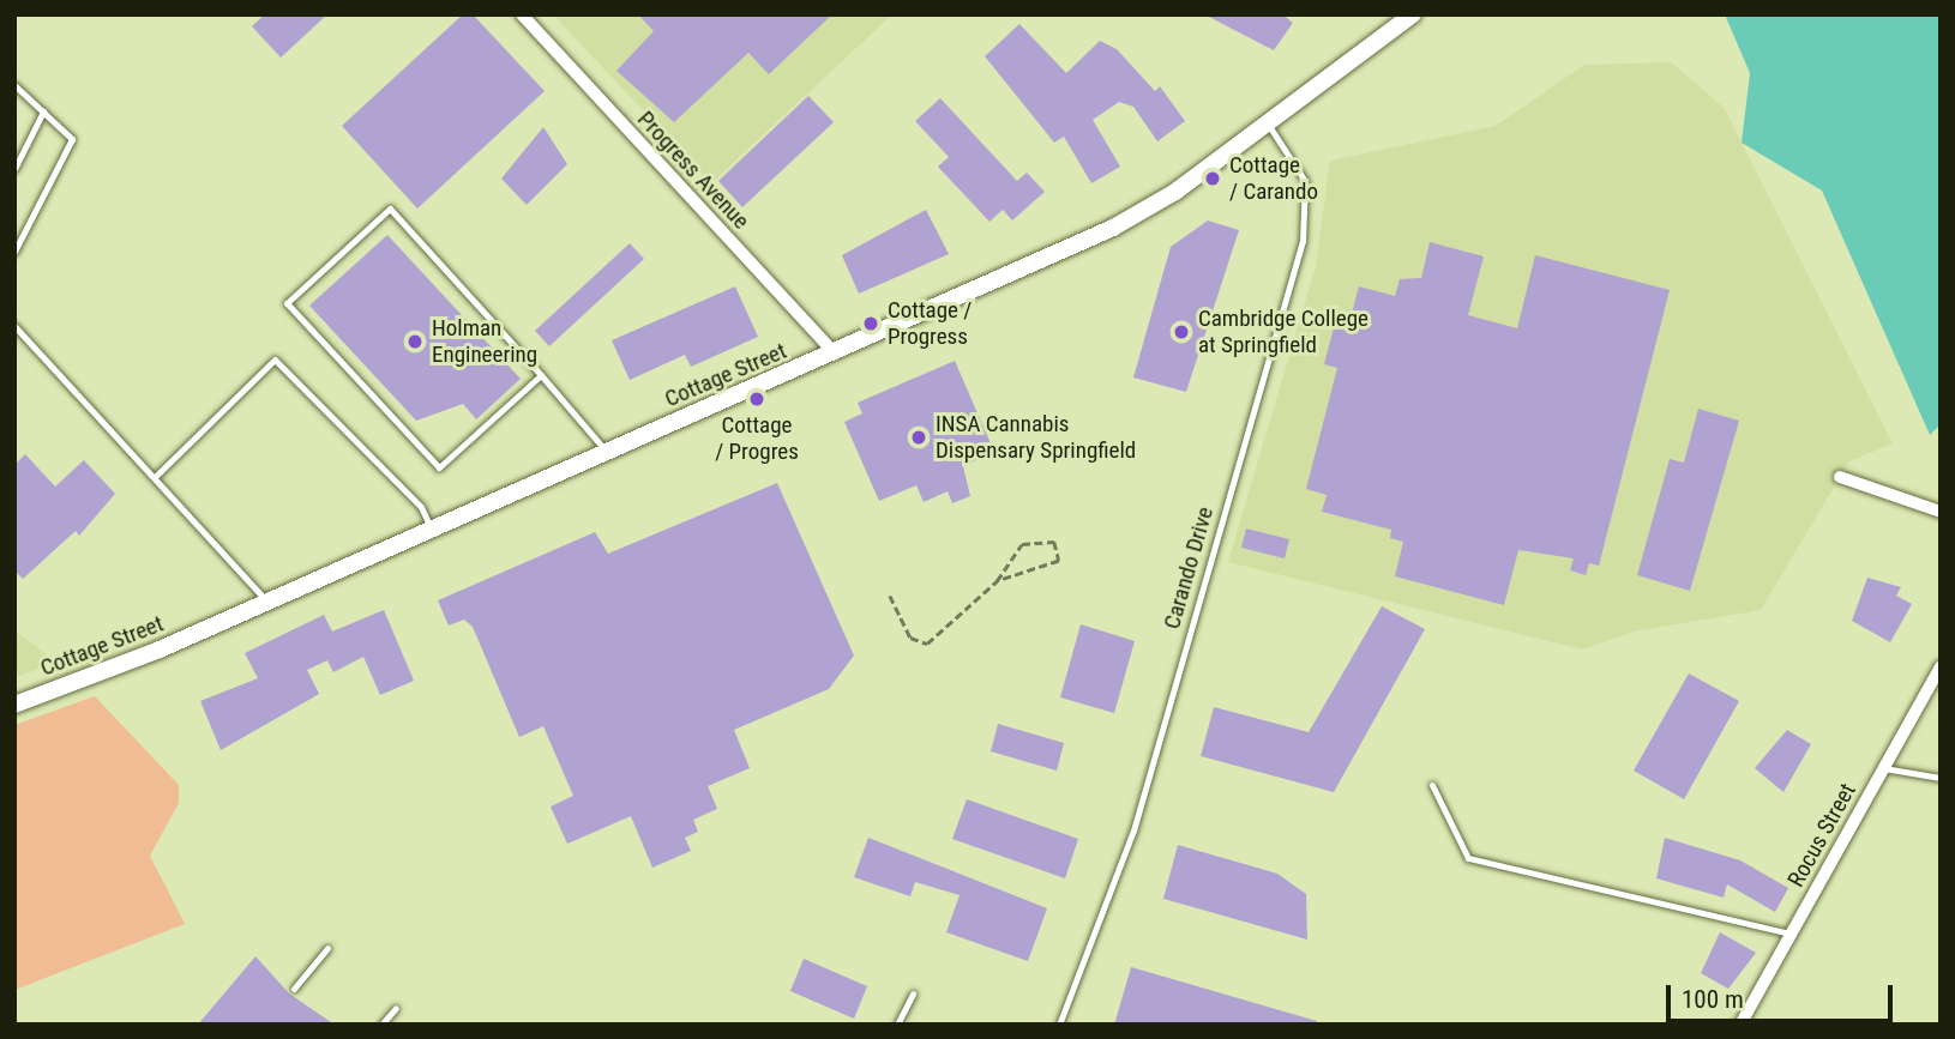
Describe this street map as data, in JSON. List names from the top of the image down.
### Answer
{
  "streets": {
    "main road": ["Cottage Street"],
    "street": ["Progress Avenue", "Rocus Street"],
    "lane": ["Carando Drive"]
  },
  "crossings": [
    ["Progress Avenue", "Cottage Street"],
    ["Cottage Street", "Carando Drive"]
  ],
  "places": [
    "Cottage / Carando",
    "Cottage / Progress",
    "Cambridge College at Springfield",
    "Holman Engineering",
    "Cottage / Progres",
    "INSA Cannabis Dispensary Springfield"
  ],
  "scale_bar": "100 m"
}
